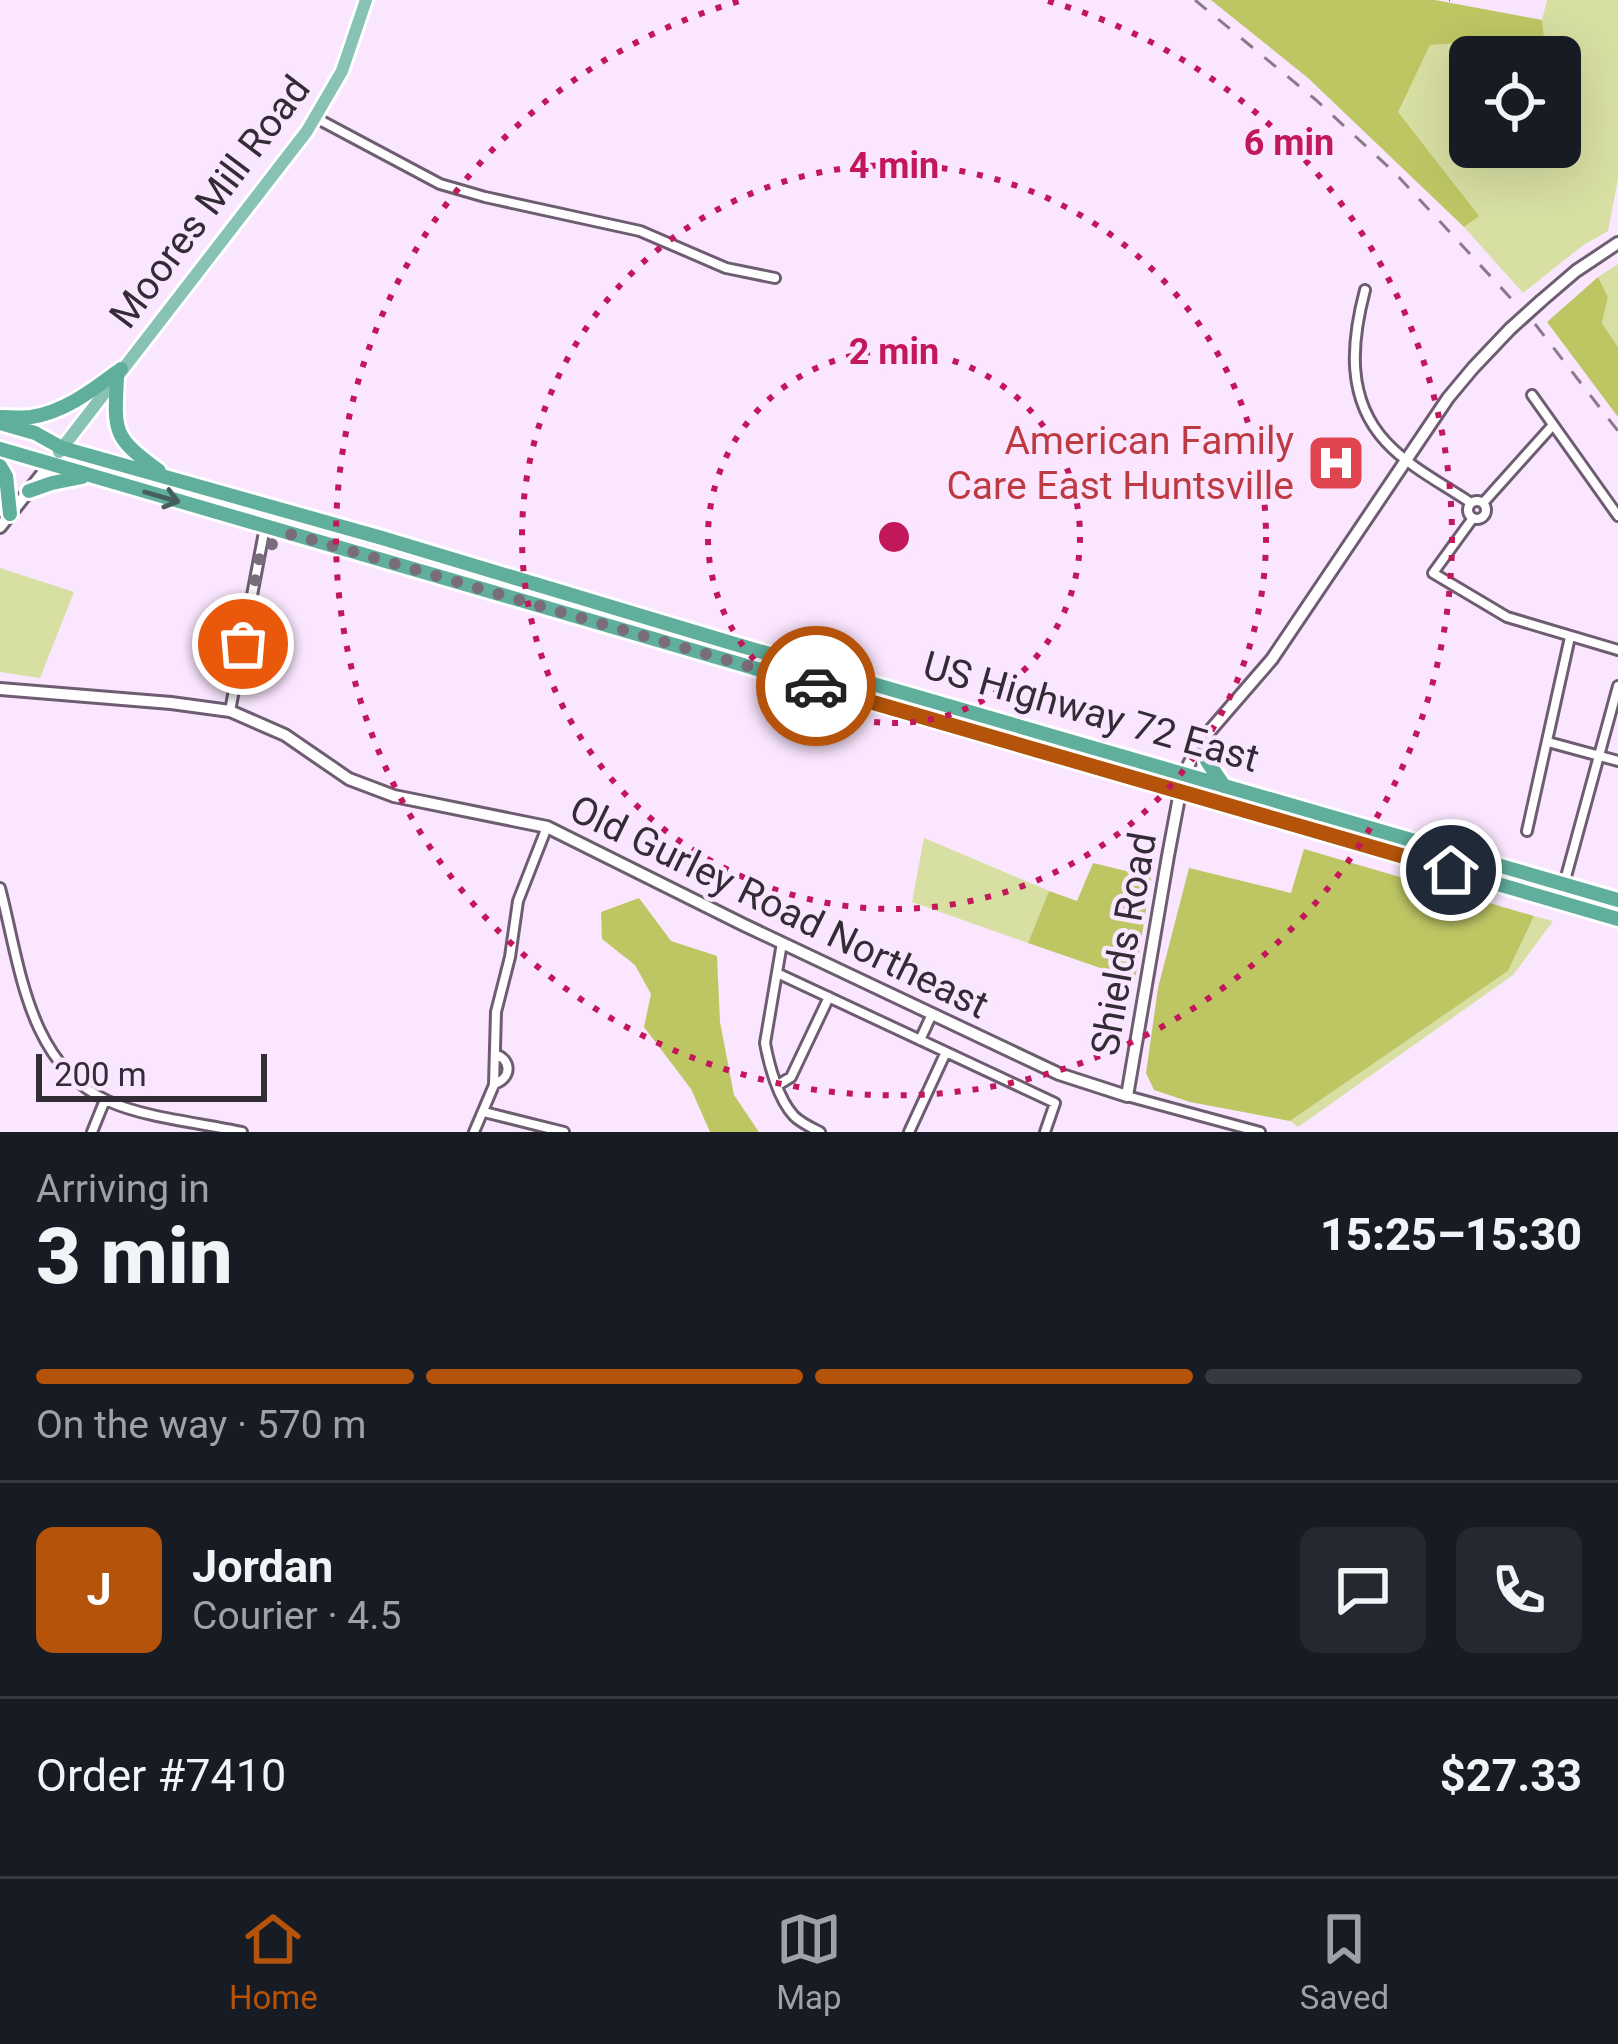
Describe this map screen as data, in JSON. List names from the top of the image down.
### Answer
{
  "streets": {
    "highway": ["US Highway 72 East"],
    "main road": ["Moores Mill Road"],
    "street": ["Old Gurley Road Northeast", "Shields Road"]
  },
  "crossings": [
    ["Moores Mill Road", "US Highway 72 East"],
    ["US Highway 72 East", "Shields Road"],
    ["Old Gurley Road Northeast", "Shields Road"]
  ],
  "places": {
    "hospital": ["American Family Care East Huntsville"]
  },
  "scale_bar": "200 m",
  "page": {
    "scale": "200 m",
    "heading": ["3 min", "Arriving in", "15:25–15:30"],
    "panel": [
      "Jordan",
      "Courier · 4.5",
      "Order #7410",
      "$27.33"
    ],
    "bar": "On the way · 570 m",
    "round": "J",
    "tabs": ["Home", "Map", "Saved"]
  },
  "rings": ["6 min", "4 min", "2 min"]
}
